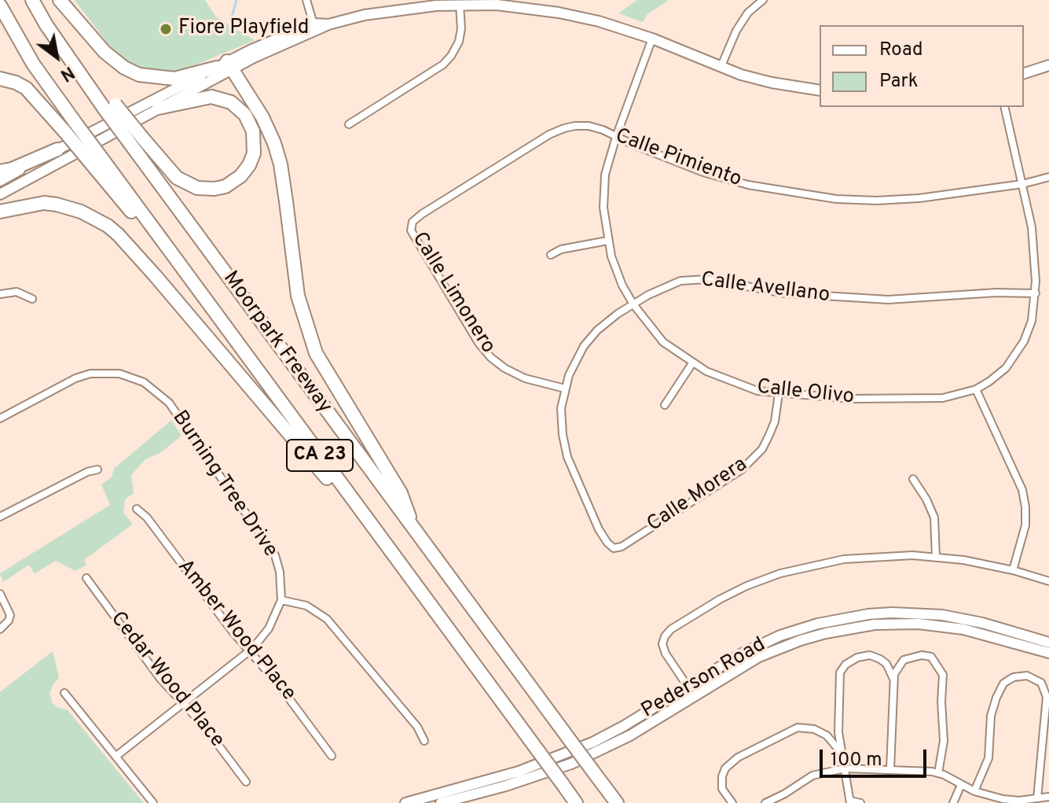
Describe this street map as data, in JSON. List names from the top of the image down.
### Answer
{
  "streets": {
    "highway": ["Moorpark Freeway", "CA 23"],
    "street": [
      "Calle Pimiento",
      "Calle Avellano",
      "Calle Limonero",
      "Calle Olivo",
      "Burning Tree Drive",
      "Calle Morera",
      "Amber Wood Place",
      "Pederson Road",
      "Cedar Wood Place"
    ]
  },
  "crossings": [
    ["Calle Pimiento", "Calle Limonero"],
    ["Calle Pimiento", "Calle Olivo"],
    ["Calle Avellano", "Calle Limonero"],
    ["Calle Avellano", "Calle Olivo"],
    ["Calle Avellano", "Calle Morera"],
    ["Calle Olivo", "Calle Morera"],
    ["Burning Tree Drive", "Amber Wood Place"],
    ["Burning Tree Drive", "Cedar Wood Place"]
  ],
  "places": ["Fiore Playfield"],
  "legend": ["Road", "Park"],
  "scale_bar": "100 m",
  "north": "bottom right"
}
